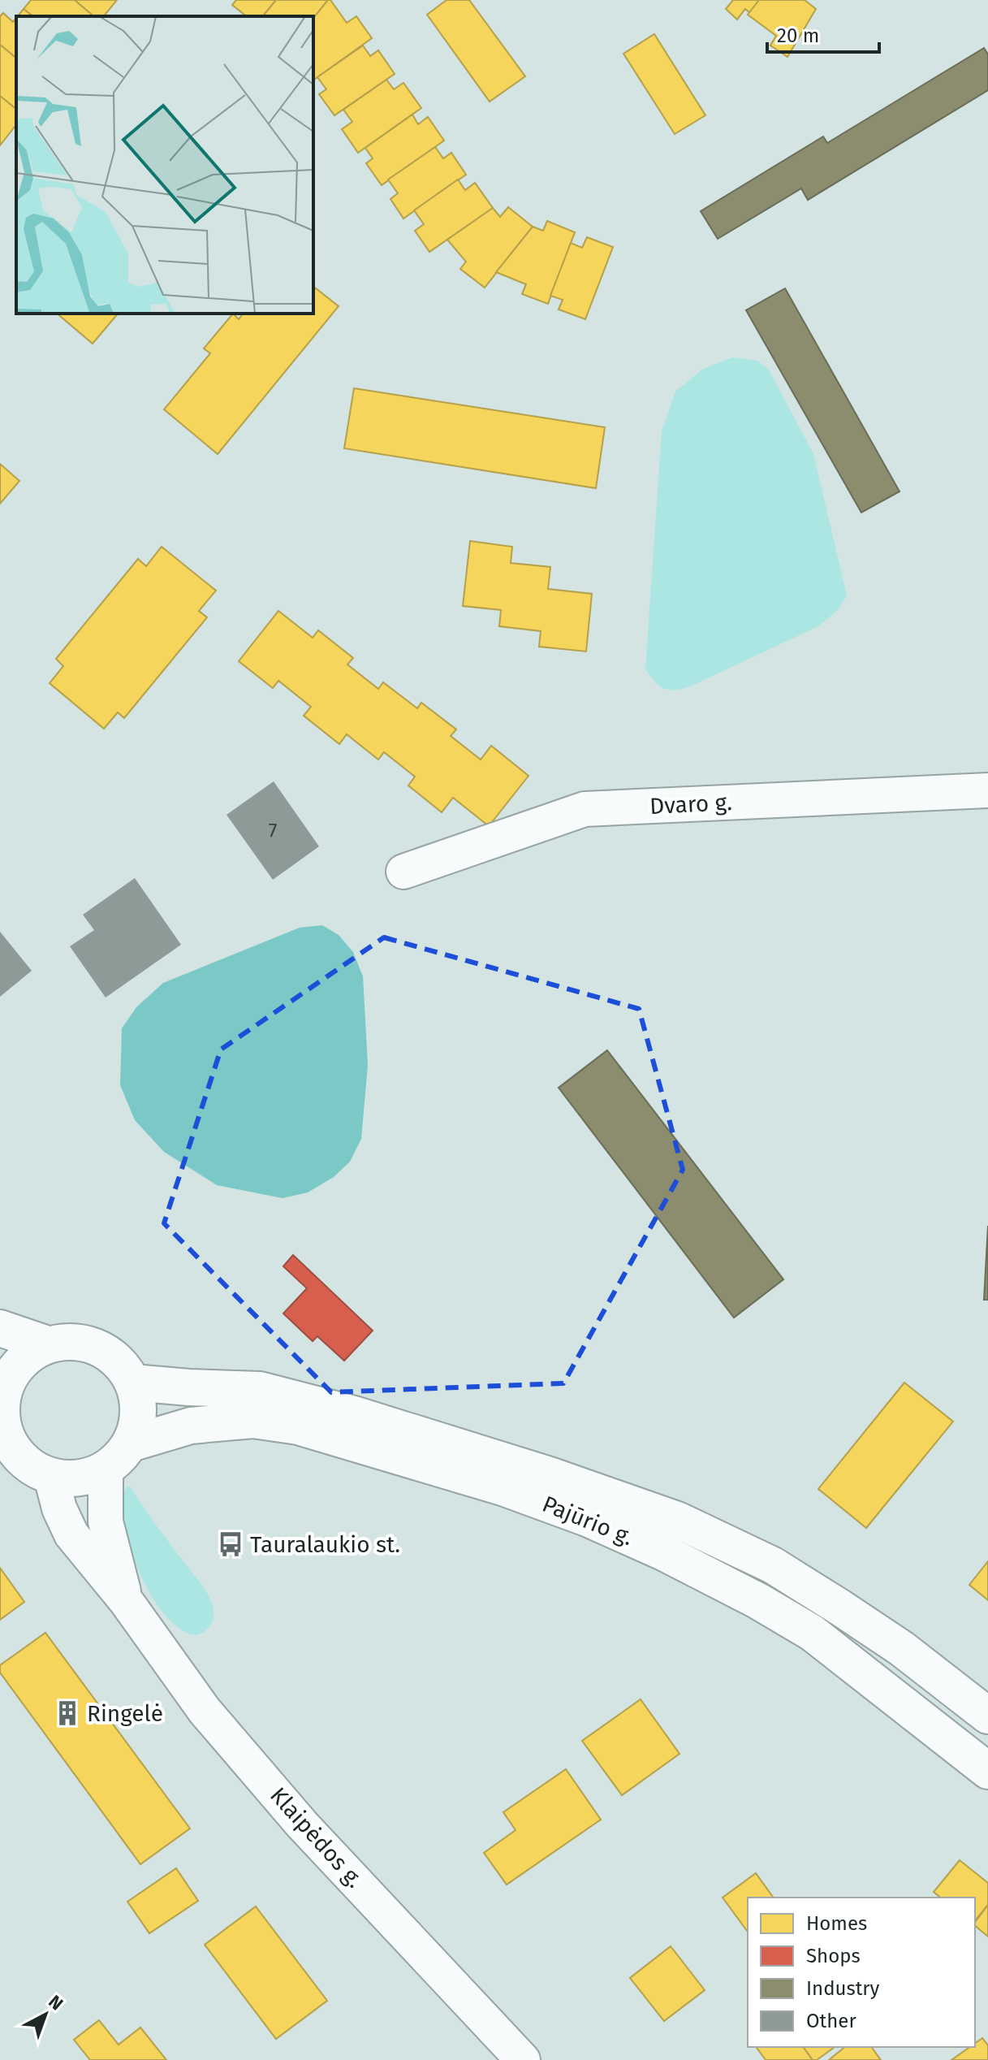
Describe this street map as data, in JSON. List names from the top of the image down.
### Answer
{
  "streets": {
    "main road": ["Pajūrio g."],
    "street": ["Dvaro g.", "Klaipėdos g."]
  },
  "crossings": [
    ["Pajūrio g.", "Klaipėdos g."]
  ],
  "places": {
    "bus stop": ["Tauralaukio st."],
    "building": ["Ringelė"]
  },
  "house_numbers": ["7"],
  "legend": [
    "Homes",
    "Shops",
    "Industry",
    "Other"
  ],
  "scale_bar": "20 m",
  "north": "top right"
}
